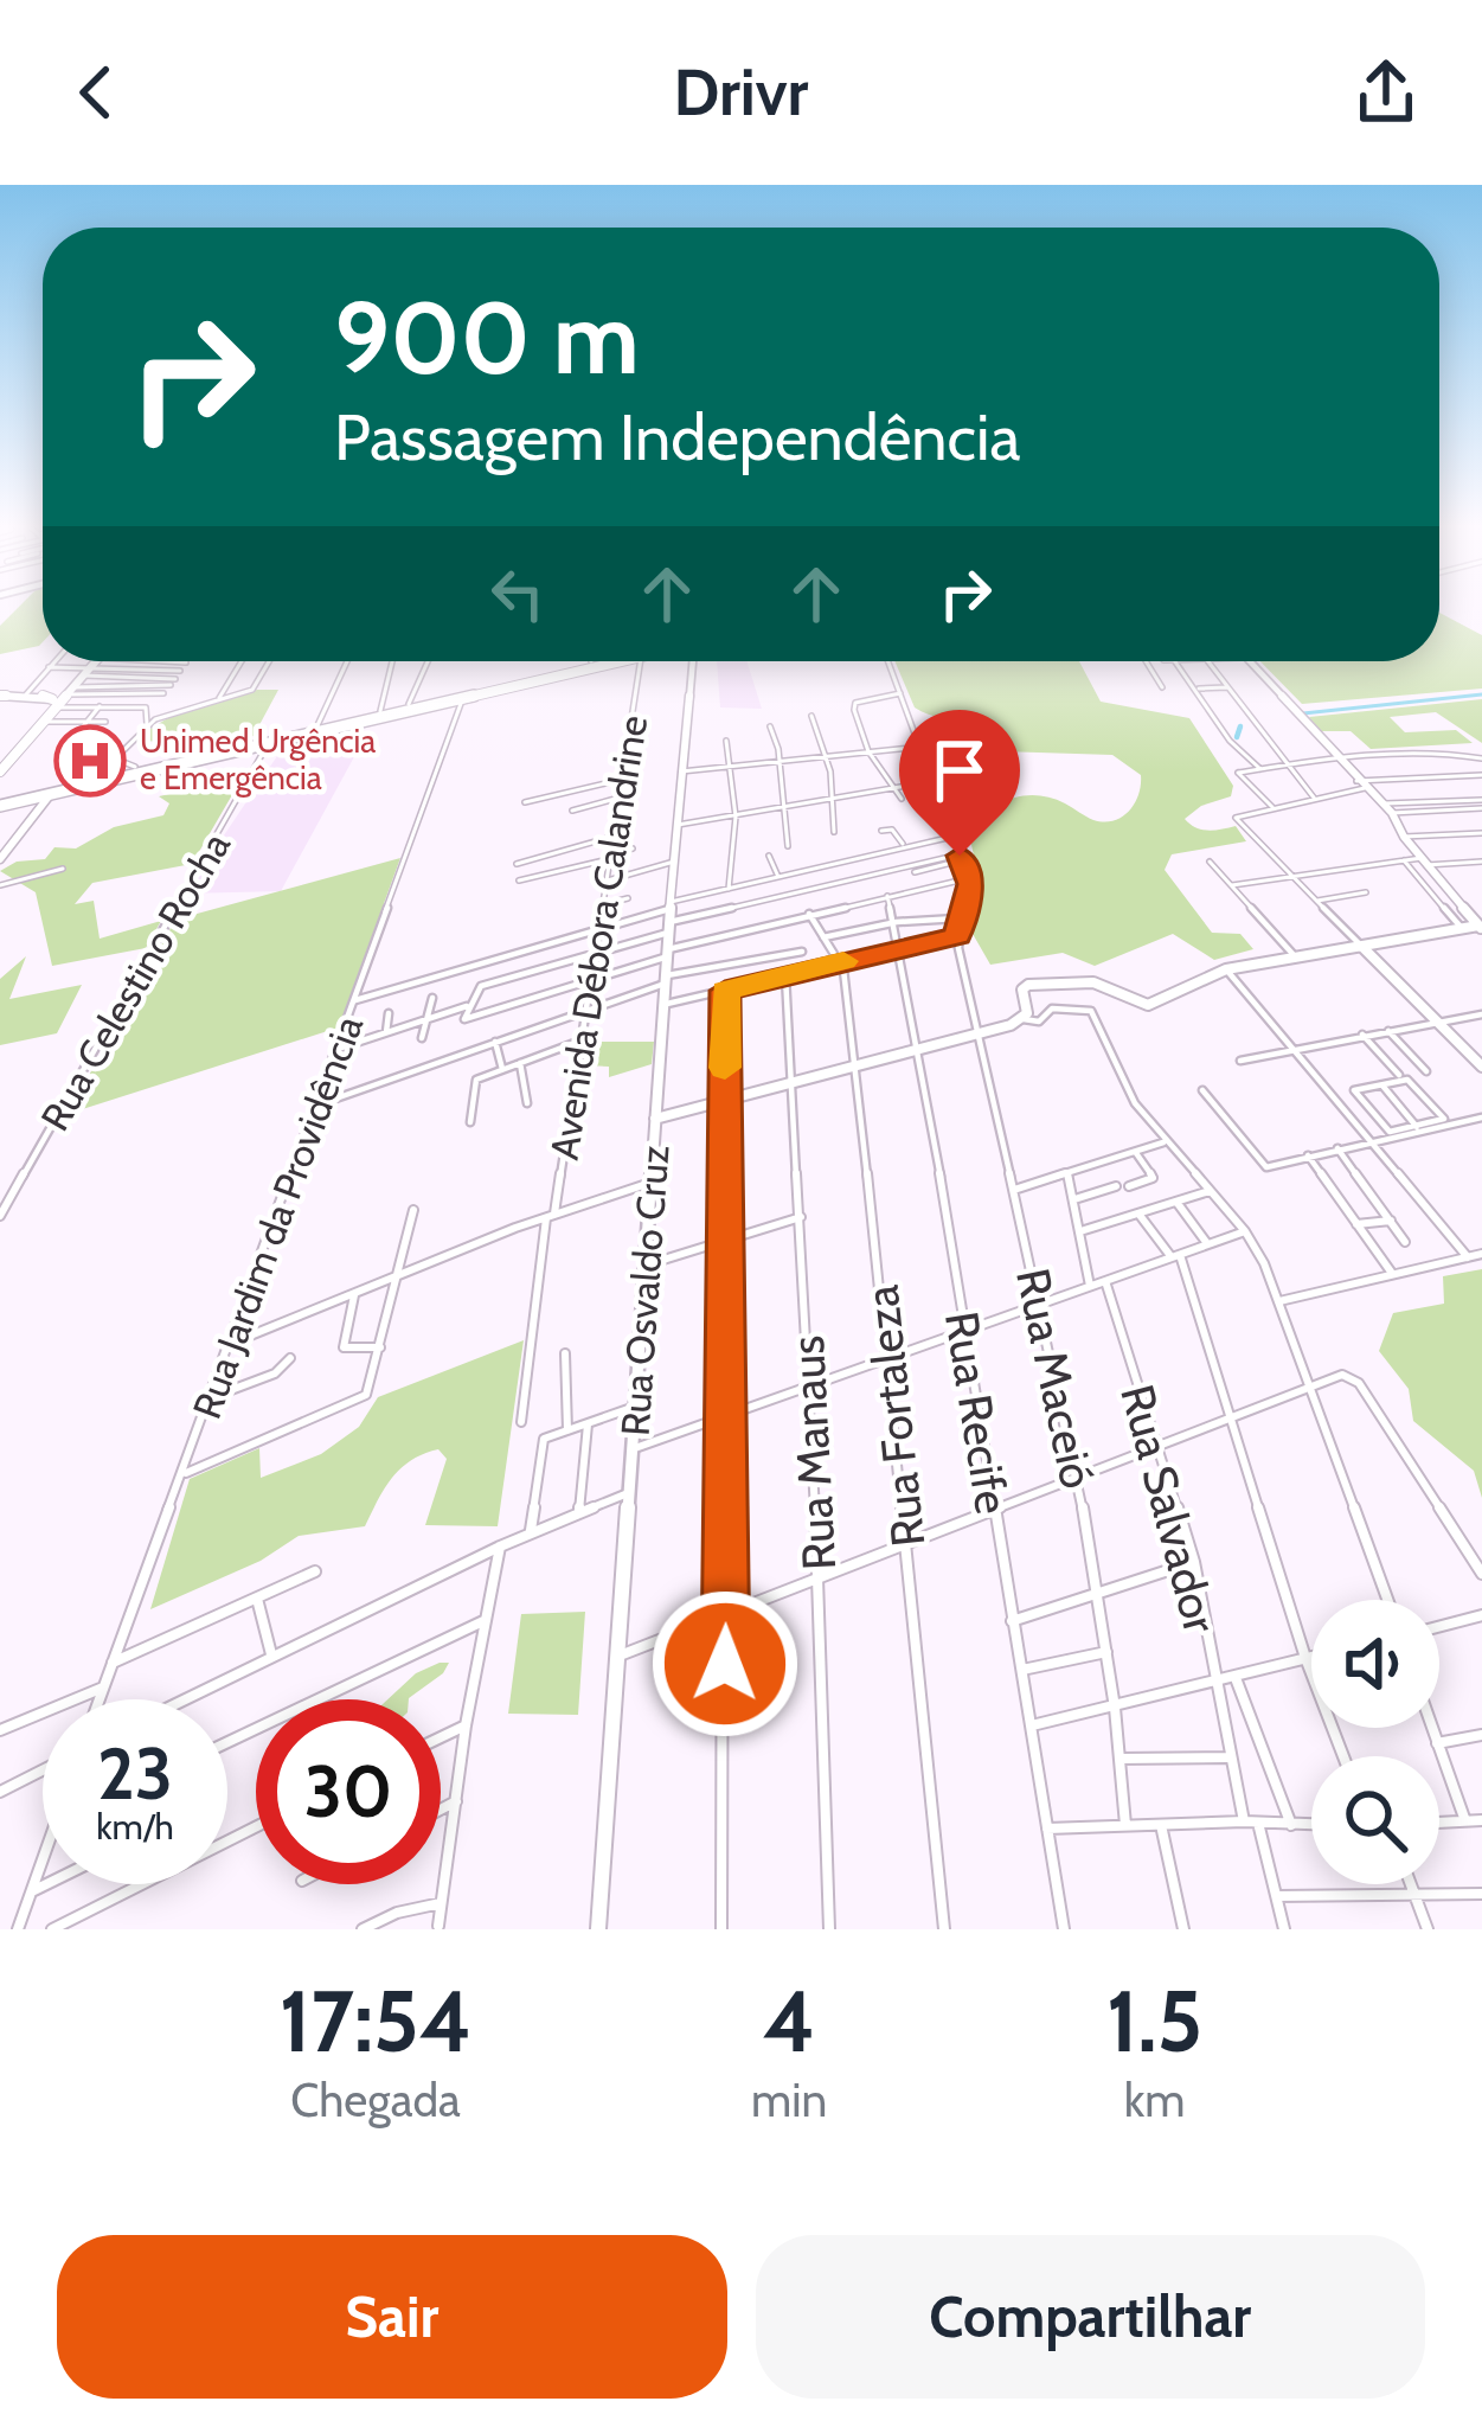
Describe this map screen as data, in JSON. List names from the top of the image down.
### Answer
{
  "streets": {
    "street": [
      "Avenida Débora Calandrine",
      "Rua Celestino Rocha",
      "Rua Jardim da Providência",
      "Rua Osvaldo Cruz",
      "Rua Maceió",
      "Rua Recife",
      "Rua Fortaleza",
      "Rua Manaus",
      "Rua Salvador"
    ]
  },
  "places": {
    "hospital": ["Unimed Urgência e Emergência"]
  },
  "page": {
    "header": "Drivr",
    "turn": ["900 m", "Passagem Independência"],
    "speed": "23 km/h",
    "limit": "30",
    "eta": [
      "17:54",
      "Chegada",
      "4",
      "min",
      "1.5",
      "km"
    ],
    "buttons": ["Sair", "Compartilhar"]
  }
}
